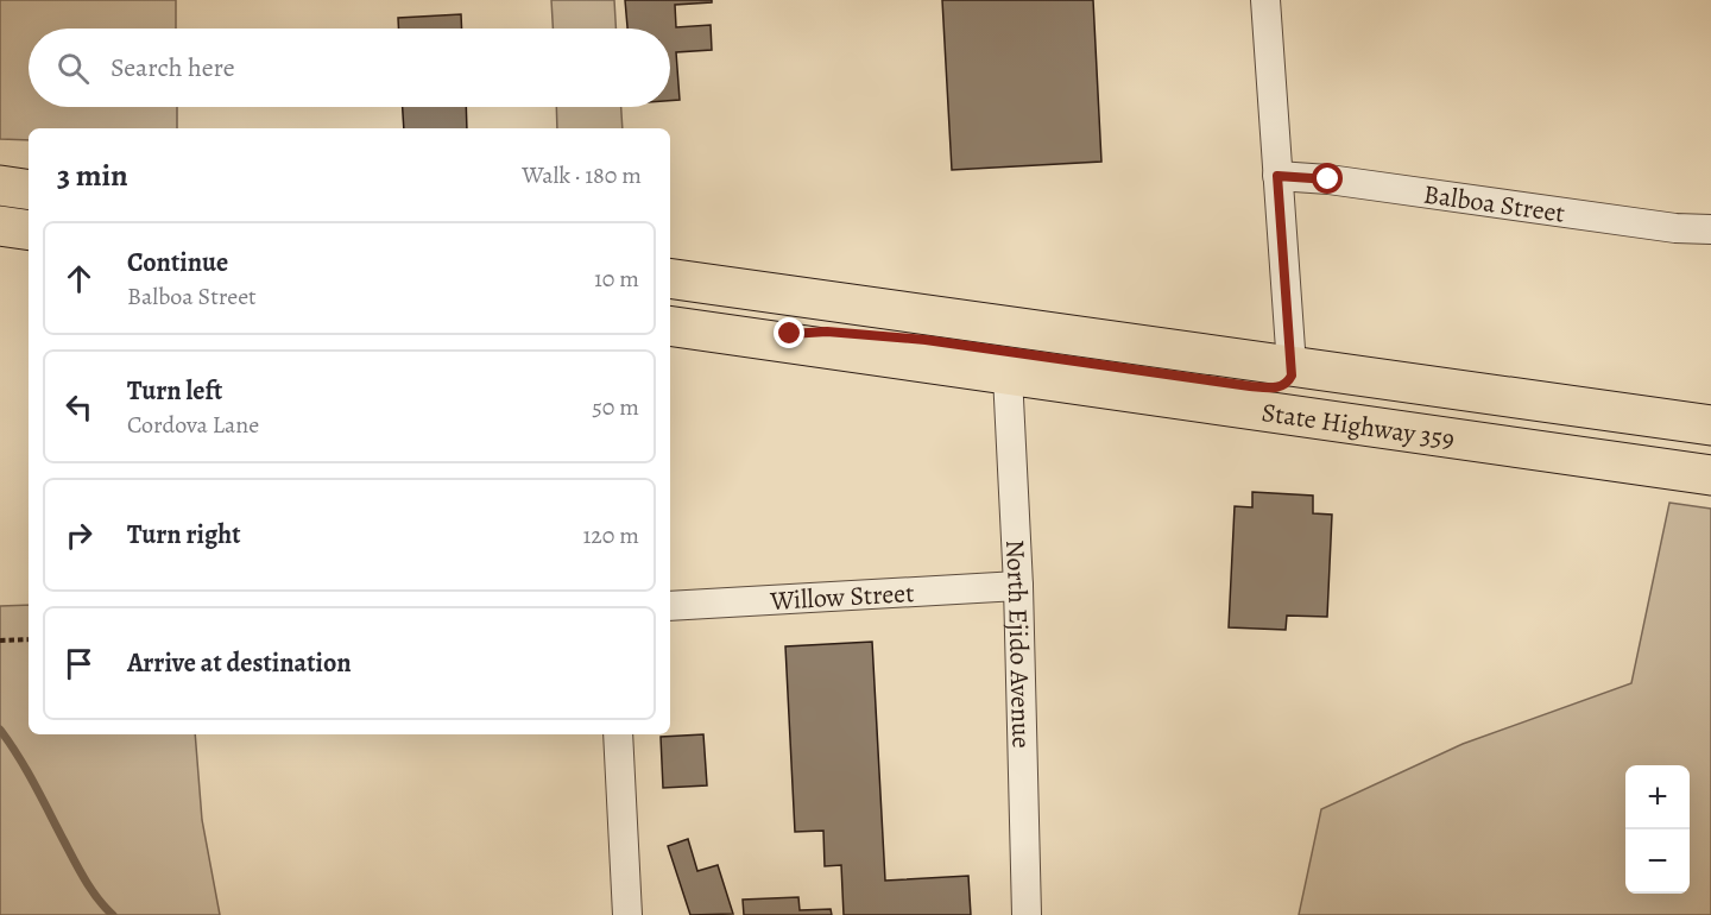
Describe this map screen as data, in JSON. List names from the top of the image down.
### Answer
{
  "streets": {
    "main road": ["State Highway 359"],
    "street": ["Balboa Street", "Willow Street", "North Ejido Avenue"]
  },
  "crossings": [
    ["State Highway 359", "North Ejido Avenue"],
    ["Willow Street", "North Ejido Avenue"]
  ],
  "page": {
    "search": "Search here",
    "heading": ["3 min", "Walk · 180 m"],
    "list": [
      ["Continue", "Balboa Street", "10 m"],
      ["Turn left", "Cordova Lane", "50 m"],
      ["Turn right", "120 m"],
      "Arrive at destination"
    ],
    "map_buttons": ["+", "−"]
  }
}
